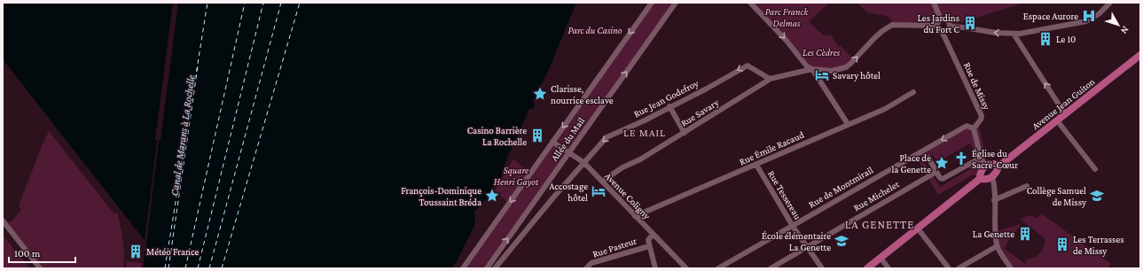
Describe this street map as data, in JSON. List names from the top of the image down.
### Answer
{
  "streets": {
    "main road": ["Avenue Jean Guiton"],
    "street": [
      "Rue de Missy",
      "Rue Jean Godefroy",
      "Rue Savary",
      "Allée du Mail",
      "Rue Émile Racaud",
      "Rue de Montmirail",
      "Rue Tessereau",
      "Avenue Coligny",
      "Rue Michelet",
      "Rue Pasteur"
    ]
  },
  "crossings": [
    ["Rue de Missy", "Rue de Montmirail"],
    ["Rue Jean Godefroy", "Rue Savary"],
    ["Rue Jean Godefroy", "Avenue Coligny"],
    ["Rue Savary", "Avenue Coligny"],
    ["Allée du Mail", "Avenue Coligny"],
    ["Rue Émile Racaud", "Rue Tessereau"],
    ["Rue Émile Racaud", "Avenue Coligny"],
    ["Rue de Montmirail", "Rue Tessereau"],
    ["Rue Tessereau", "Rue Michelet"]
  ],
  "one_way": ["Rue Jean Godefroy", "Rue de Montmirail"],
  "districts": ["LE MAIL", "LA GENETTE"],
  "water": ["Canal de Marans à La Rochelle"],
  "parks": [
    "Parc Franck Delmas",
    "Parc du Casino",
    "Les Cèdres",
    "Square Henri Gayot"
  ],
  "places": {
    "hospital": ["Espace Aurore"],
    "building": [
      "Les Jardins du Fort C",
      "Le 10",
      "Casino Barrière La Rochelle",
      "La Genette",
      "Les Terrasses de Missy",
      "Météo France"
    ],
    "hotel": ["Savary hôtel", "Accostage hôtel"],
    "place": ["Clarisse, nourrice esclave", "Place de la Genette", "François-Dominique Toussaint Bréda"],
    "church": ["Église du Sacré-Cœur"],
    "school or university": ["Collège Samuel de Missy", "École élémentaire La Genette"]
  },
  "scale_bar": "100 m",
  "north": "bottom right"
}
